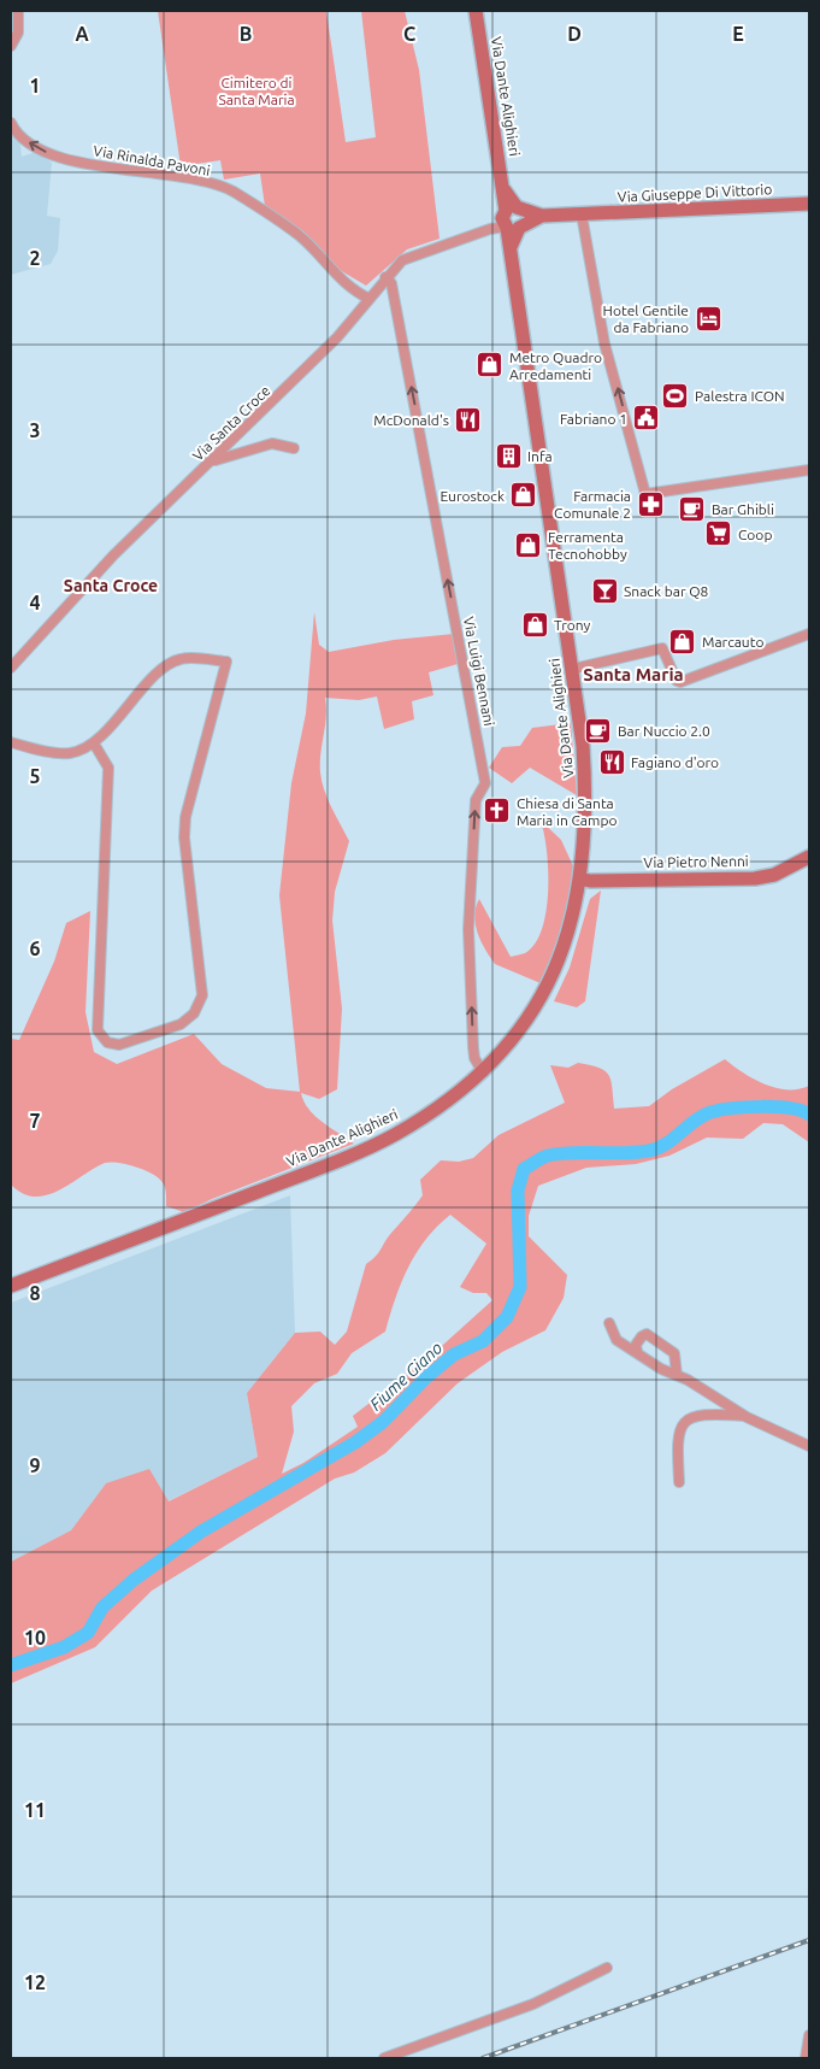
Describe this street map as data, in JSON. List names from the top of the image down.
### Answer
{
  "streets": {
    "main road": ["Via Dante Alighieri", "Via Giuseppe Di Vittorio", "Via Pietro Nenni"],
    "street": ["Via Rinalda Pavoni", "Via Santa Croce", "Via Luigi Bennani"]
  },
  "crossings": [
    ["Via Dante Alighieri", "Via Giuseppe Di Vittorio"],
    ["Via Dante Alighieri", "Via Santa Croce"],
    ["Via Dante Alighieri", "Via Luigi Bennani"],
    ["Via Dante Alighieri", "Via Pietro Nenni"],
    ["Via Rinalda Pavoni", "Via Santa Croce"],
    ["Via Giuseppe Di Vittorio", "Via Santa Croce"],
    ["Via Santa Croce", "Via Luigi Bennani"]
  ],
  "one_way": ["Via Rinalda Pavoni", "Via Luigi Bennani"],
  "districts": ["Santa Croce", "Santa Maria"],
  "water": ["Fiume Giano"],
  "parks": ["Cimitero di Santa Maria"],
  "places": {
    "hotel": ["Hotel Gentile da Fabriano"],
    "shop": [
      "Metro Quadro Arredamenti",
      "Eurostock",
      "Ferramenta Tecnohobby",
      "Trony",
      "Marcauto"
    ],
    "sports": ["Palestra ICON"],
    "public building": ["Fabriano 1"],
    "restaurant": ["McDonald's", "Fagiano d'oro"],
    "building": ["Infa"],
    "pharmacy": ["Farmacia Comunale 2"],
    "cafe": ["Bar Ghibli", "Bar Nuccio 2.0"],
    "supermarket": ["Coop"],
    "bar": ["Snack bar Q8"],
    "church": ["Chiesa di Santa Maria in Campo"]
  },
  "grid": {
    "columns": [
      "A",
      "B",
      "C",
      "D",
      "E"
    ],
    "rows": [
      "1",
      "2",
      "3",
      "4",
      "5",
      "6",
      "7",
      "8",
      "9",
      "10",
      "11",
      "12"
    ]
  }
}
